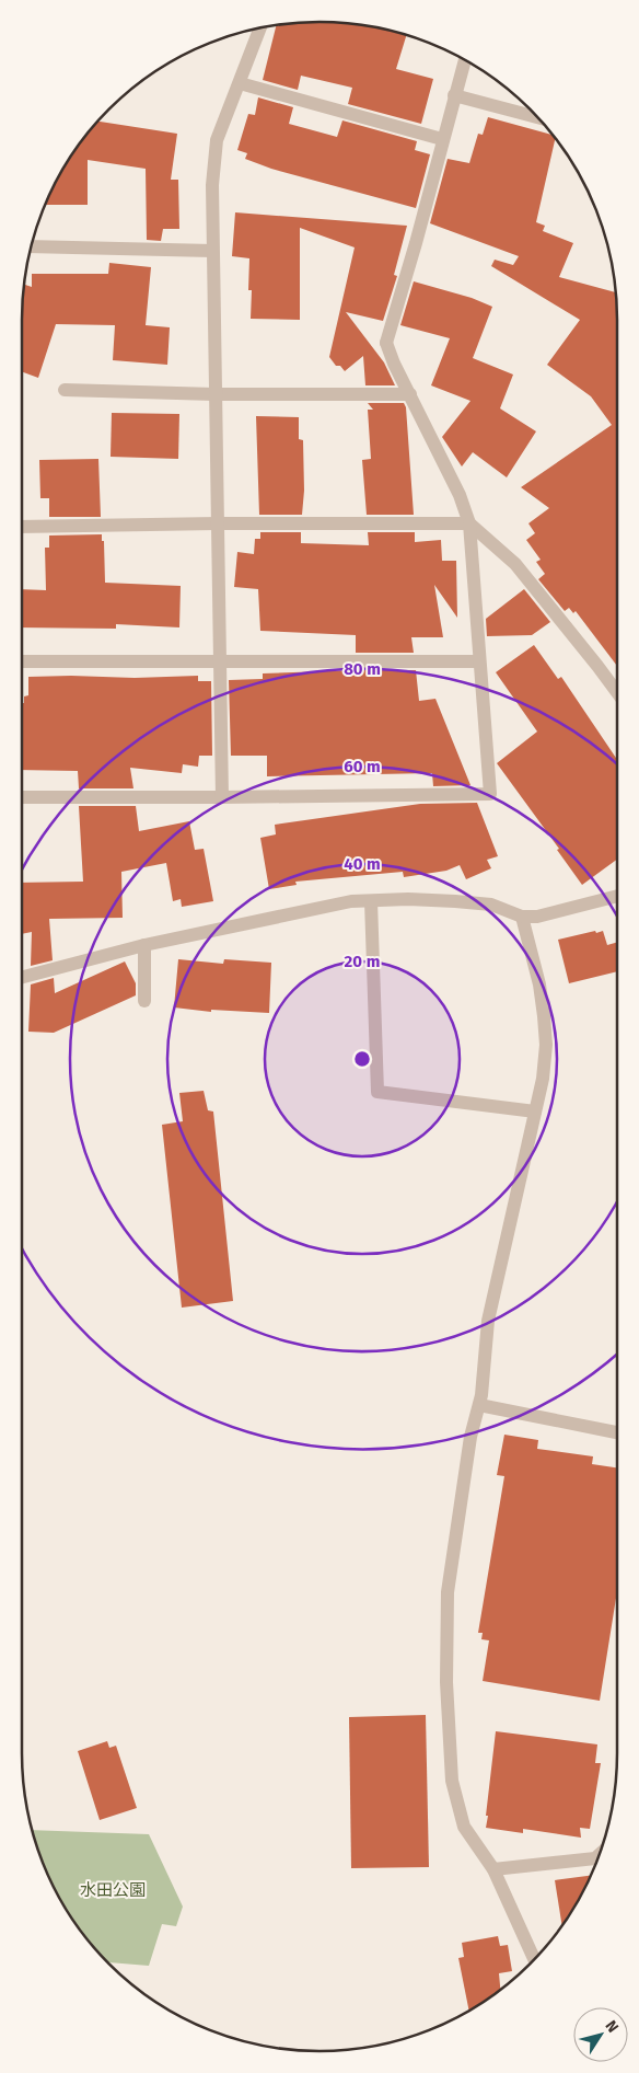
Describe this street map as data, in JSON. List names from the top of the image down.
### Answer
{
  "parks": ["水田公園"],
  "north": "top right",
  "rings": [
    "80 m",
    "60 m",
    "40 m",
    "20 m"
  ]
}
